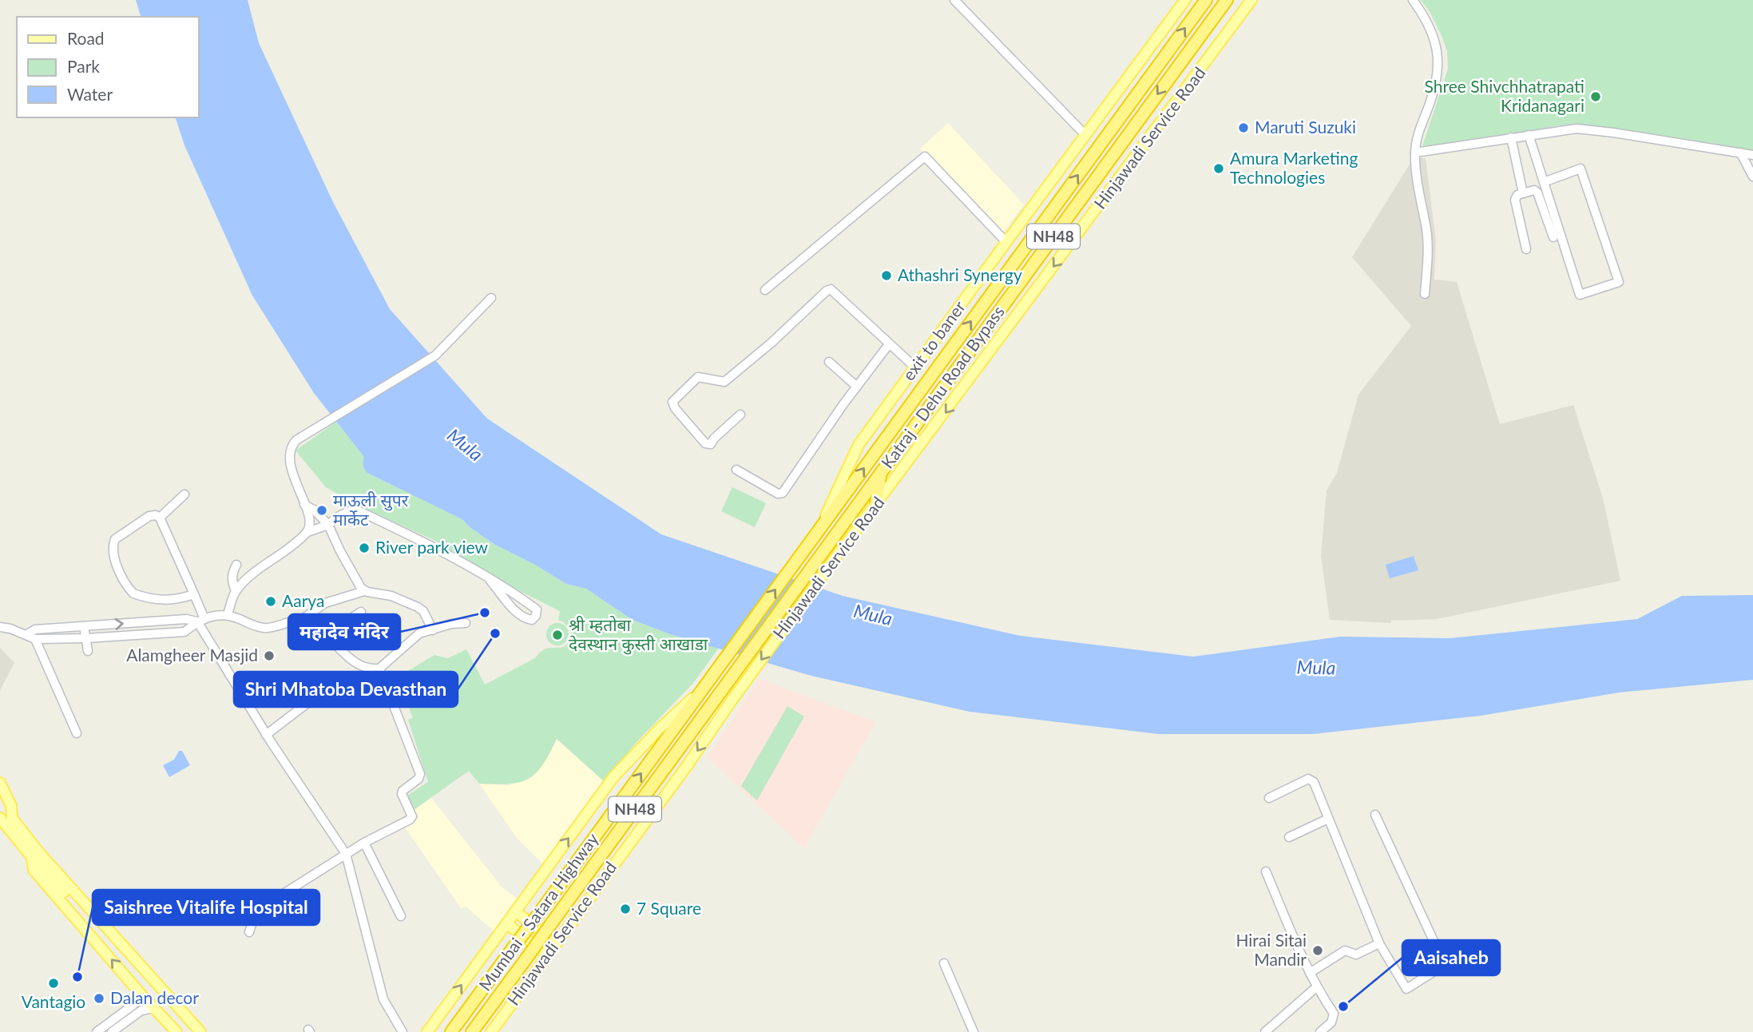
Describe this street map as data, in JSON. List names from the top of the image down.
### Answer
{
  "streets": {
    "highway": ["NH48", "Katraj - Dehu Road Bypass", "Mumbai - Satara Highway"],
    "main road": ["Hinjawadi Service Road", "exit to baner"]
  },
  "crossings": [
    ["exit to baner", "Katraj - Dehu Road Bypass"],
    ["Katraj - Dehu Road Bypass", "Mumbai - Satara Highway"]
  ],
  "one_way": ["Hinjawadi Service Road"],
  "water": ["Mula"],
  "places": [
    "Shree Shivchhatrapati Kridanagari",
    "Maruti Suzuki",
    "Amura Marketing Technologies",
    "Athashri Synergy",
    "माऊली सुपर मार्केट",
    "River park view",
    "Aarya",
    "महादेव मंदिर",
    "Shri Mhatoba Devasthan",
    "श्री म्हतोबा देवस्थान कुस्ती आखाडा",
    "Alamgheer Masjid",
    "7 Square",
    "Hirai Sitai Mandir",
    "Saishree Vitalife Hospital",
    "Vantagio",
    "Dalan decor",
    "Aaisaheb"
  ],
  "legend": ["Road", "Park", "Water"]
}
